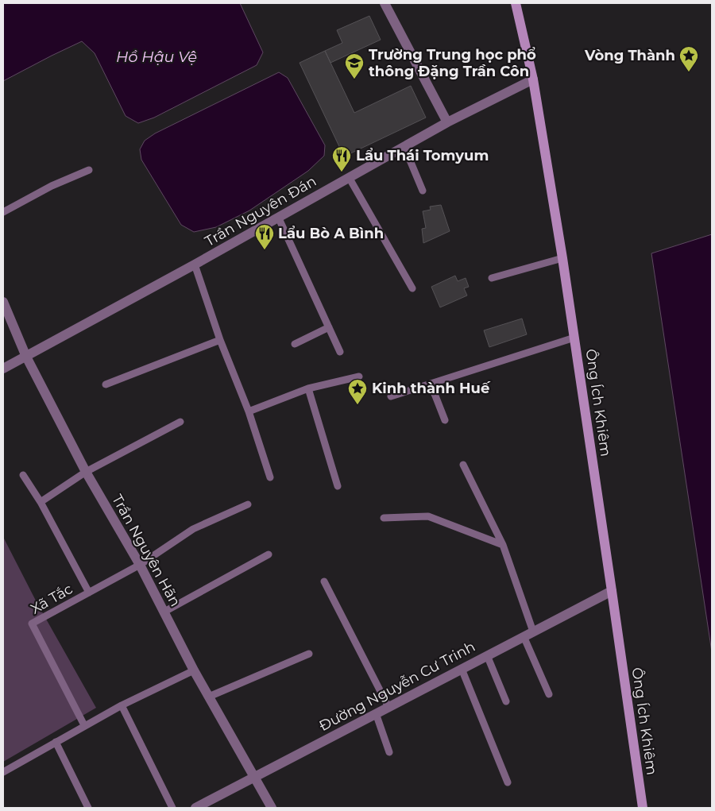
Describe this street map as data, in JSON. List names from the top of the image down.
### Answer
{
  "streets": {
    "street": [
      "Trần Nguyên Đán",
      "Ông Ích Khiêm",
      "Trần Nguyên Hãn",
      "Đường Nguyễn Cư Trinh"
    ],
    "lane": ["Xã Tắc"]
  },
  "crossings": [
    ["Trần Nguyên Đán", "Ông Ích Khiêm"],
    ["Trần Nguyên Đán", "Trần Nguyên Hãn"],
    ["Ông Ích Khiêm", "Đường Nguyễn Cư Trinh"],
    ["Trần Nguyên Hãn", "Xã Tắc"],
    ["Trần Nguyên Hãn", "Đường Nguyễn Cư Trinh"]
  ],
  "water": ["Hồ Hậu Vệ"],
  "places": {
    "place": ["Vòng Thành", "Kinh thành Huế"],
    "school or university": ["Trường Trung học phổ thông Đặng Trần Côn"],
    "restaurant": ["Lẩu Thái Tomyum", "Lẩu Bò A Bình"]
  }
}
